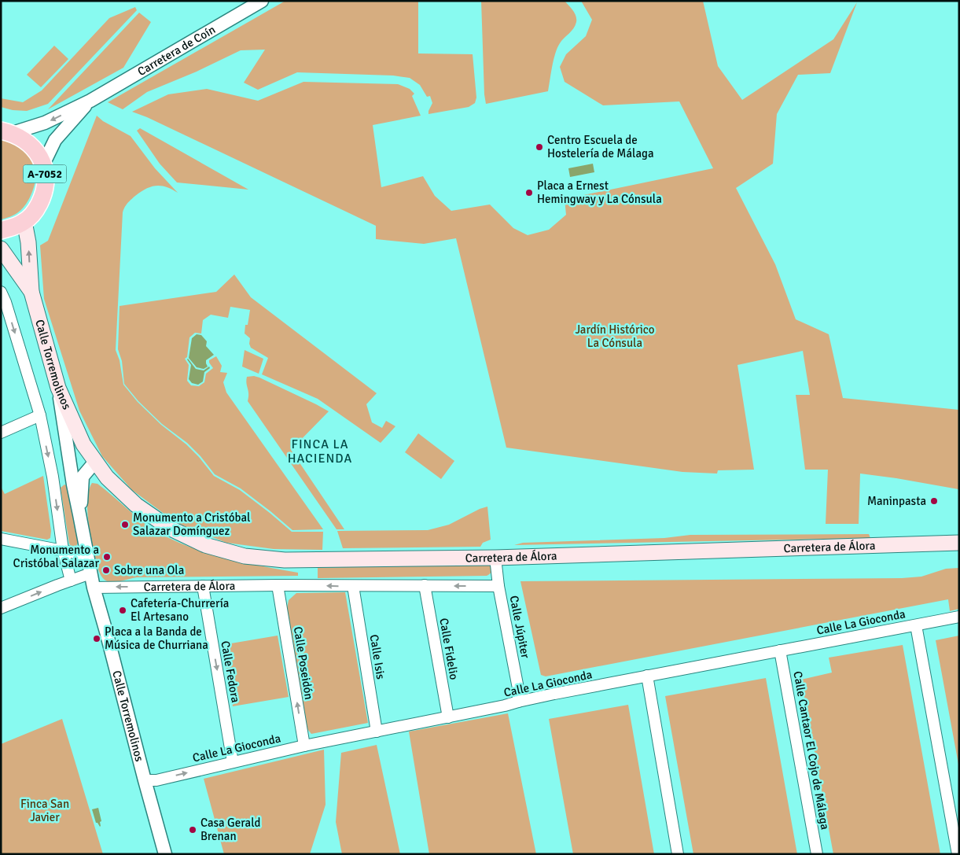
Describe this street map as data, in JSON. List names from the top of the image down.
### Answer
{
  "streets": {
    "main road": ["A-7052", "Calle Torremolinos", "Carretera de Álora"],
    "street": [
      "Carretera de Coín",
      "Calle La Gioconda",
      "Calle Júpiter",
      "Calle Fidelio",
      "Calle Isis",
      "Calle Poseidón",
      "Calle Fedora",
      "Calle Cantaor El Cojo de Málaga"
    ]
  },
  "crossings": [
    ["Carretera de Coín", "A-7052"],
    ["A-7052", "Calle Torremolinos"],
    ["Calle Torremolinos", "Carretera de Álora"],
    ["Calle Torremolinos", "Calle La Gioconda"],
    ["Carretera de Álora", "Calle Júpiter"],
    ["Carretera de Álora", "Calle Fidelio"],
    ["Carretera de Álora", "Calle Isis"],
    ["Carretera de Álora", "Calle Poseidón"],
    ["Carretera de Álora", "Calle Fedora"],
    ["Calle La Gioconda", "Calle Júpiter"],
    ["Calle La Gioconda", "Calle Fidelio"],
    ["Calle La Gioconda", "Calle Isis"],
    ["Calle La Gioconda", "Calle Poseidón"],
    ["Calle La Gioconda", "Calle Fedora"],
    ["Calle La Gioconda", "Calle Cantaor El Cojo de Málaga"]
  ],
  "one_way": ["Calle Poseidón", "Calle Fedora"],
  "districts": ["FINCA LA HACIENDA"],
  "parks": ["Jardín Histórico La Cónsula", "Finca San Javier"],
  "places": [
    "Centro Escuela de Hostelería de Málaga",
    "Placa a Ernest Hemingway y La Cónsula",
    "Maninpasta",
    "Monumento a Cristóbal Salazar Domínguez",
    "Monumento a Cristóbal Salazar",
    "Sobre una Ola",
    "Cafetería-Churrería El Artesano",
    "Placa a la Banda de Música de Churriana",
    "Casa Gerald Brenan"
  ]
}
